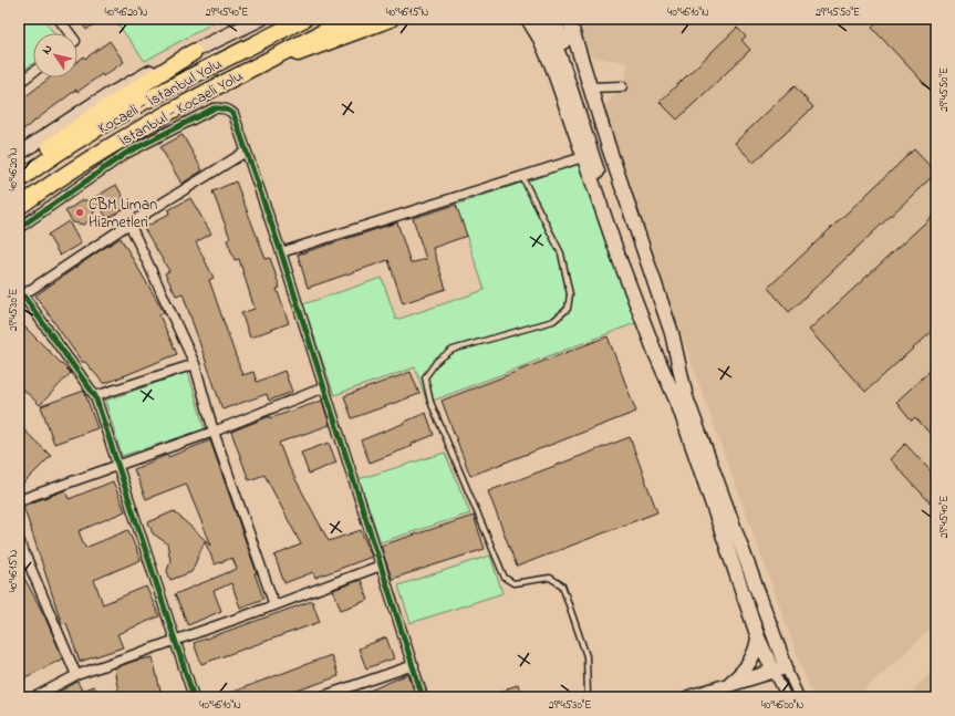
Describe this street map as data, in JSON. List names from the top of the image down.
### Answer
{
  "streets": {
    "highway": ["Kocaeli - İstanbul Yolu", "İstanbul - Kocaeli Yolu"]
  },
  "places": ["CBM Liman Hizmetleri"],
  "north": "top left",
  "coordinates": [
    "40°46'20\"N",
    "29°45'40\"E",
    "40°46'15\"N",
    "40°46'10\"N",
    "29°45'50\"E",
    "29°45'30\"E",
    "40°46'00\"N"
  ]
}
